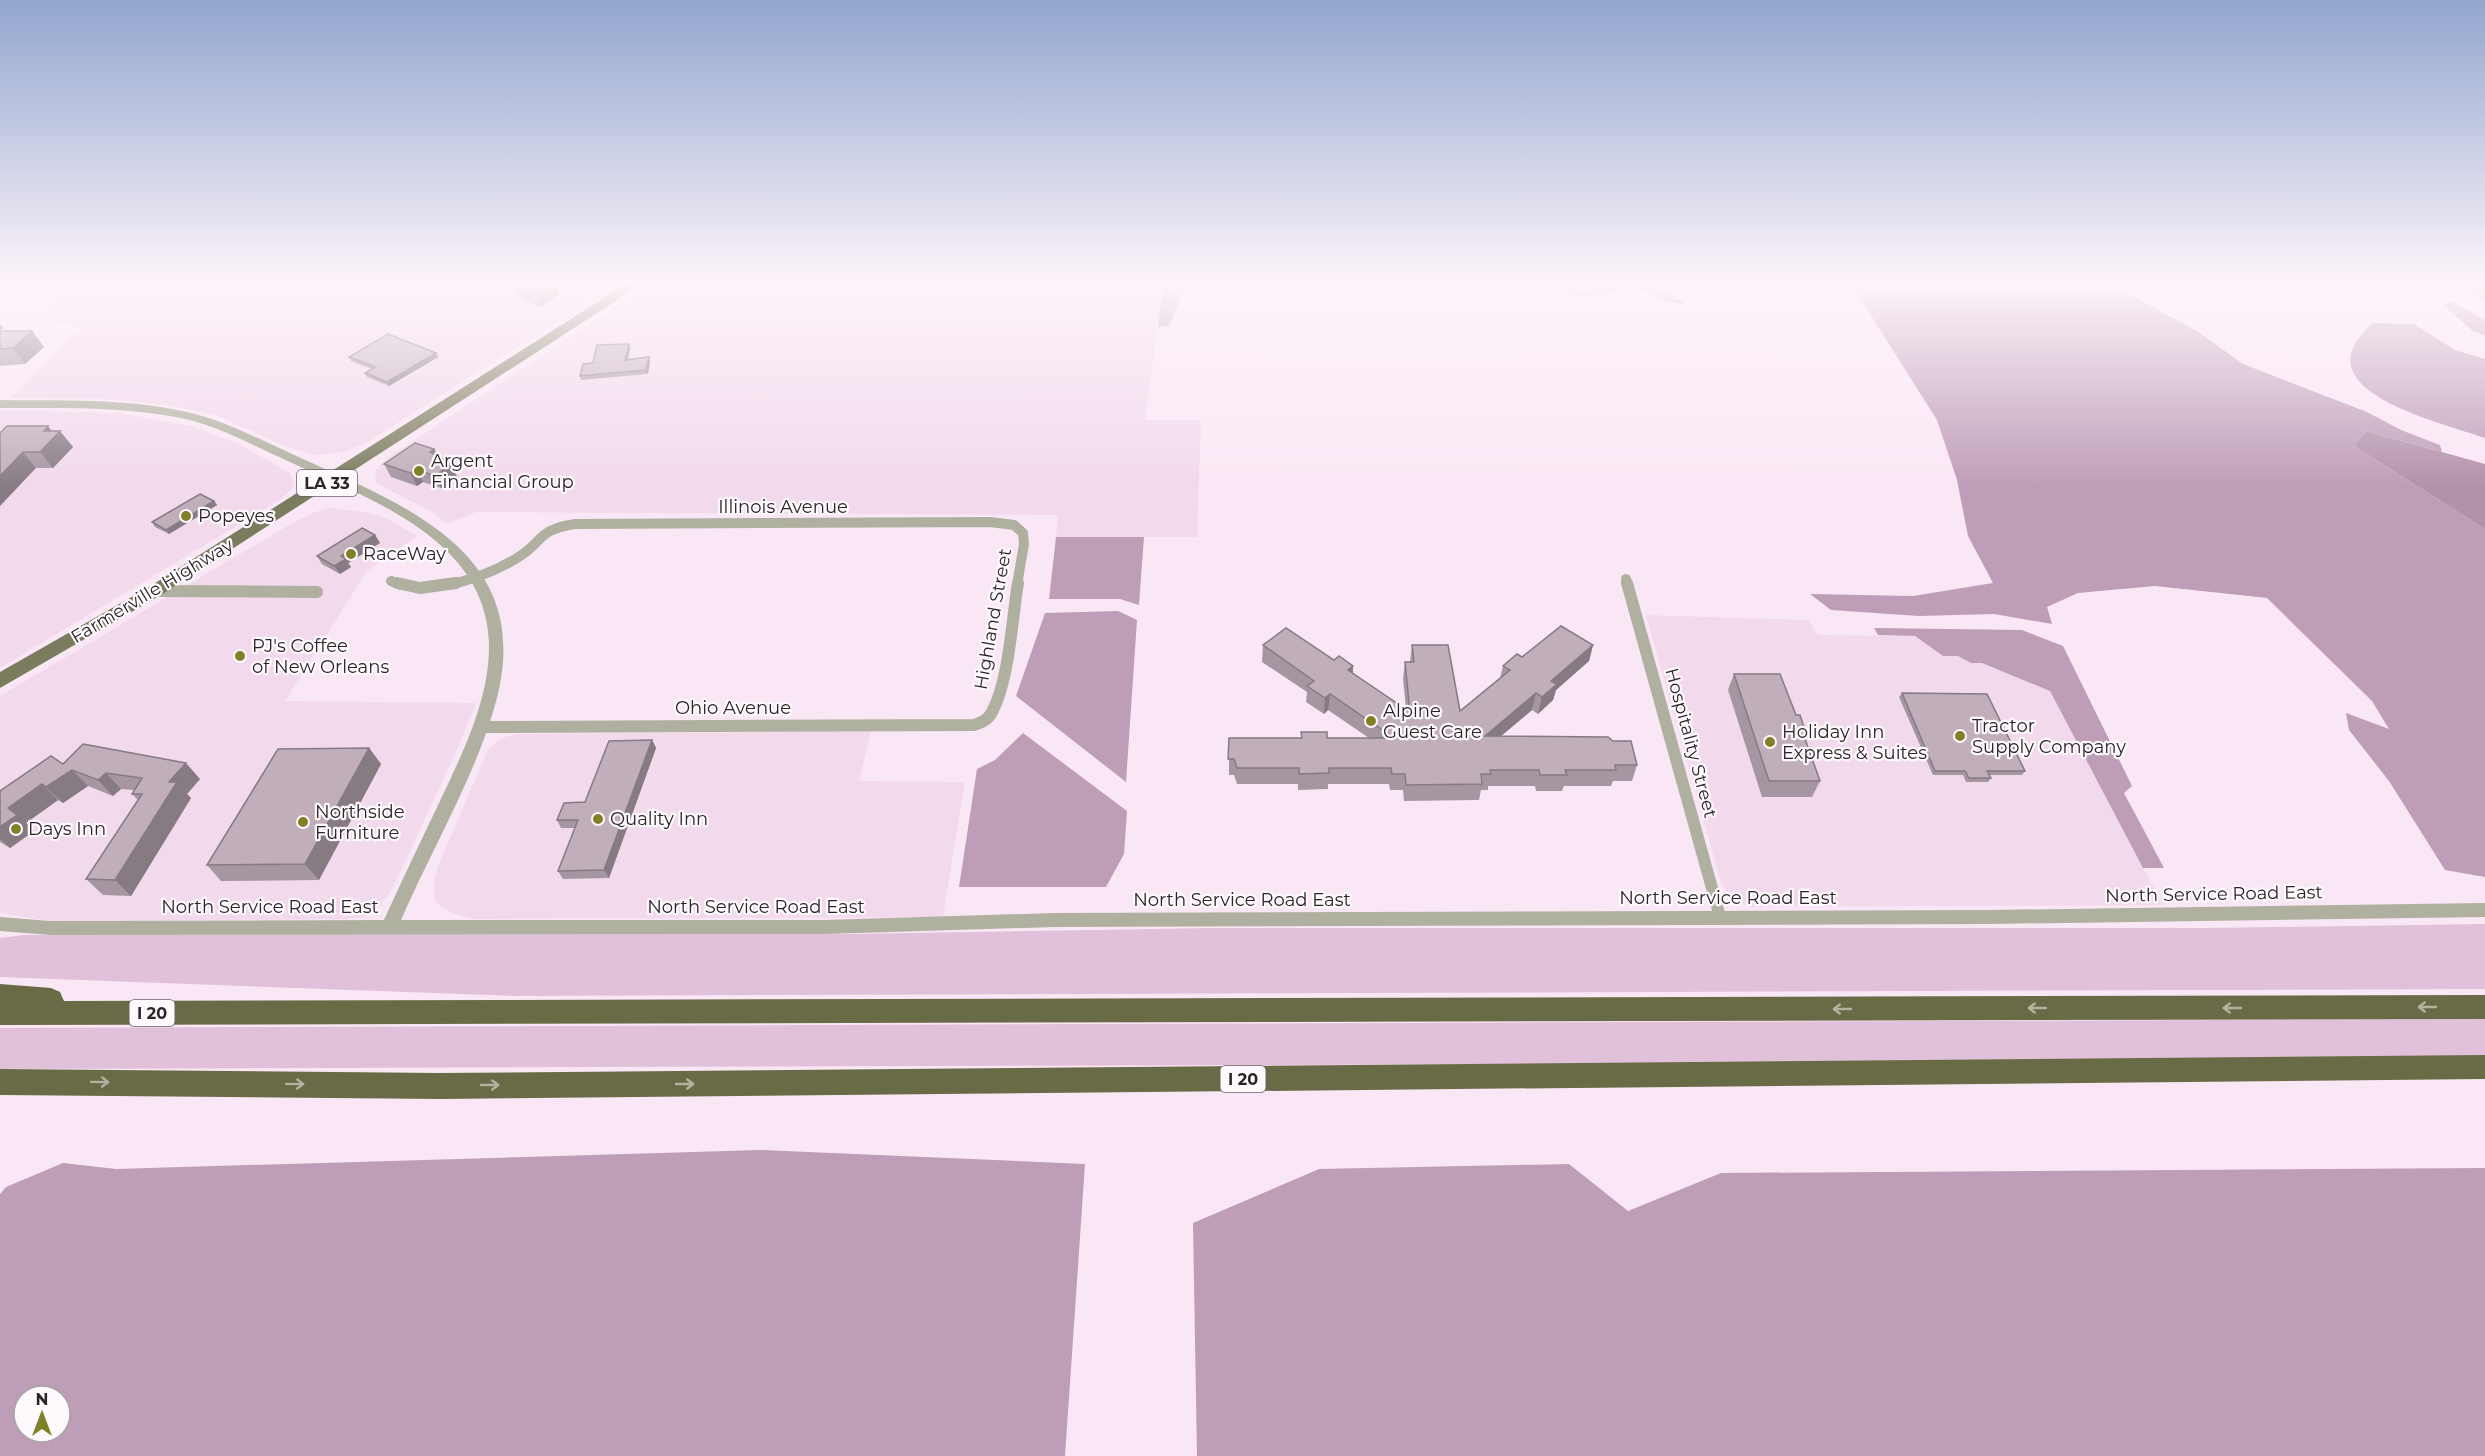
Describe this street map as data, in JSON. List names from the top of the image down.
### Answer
{
  "streets": {
    "highway": ["I 20"],
    "main road": ["LA 33", "Farmerville Highway"],
    "street": [
      "Illinois Avenue",
      "Highland Street",
      "Ohio Avenue",
      "Hospitality Street",
      "North Service Road East"
    ]
  },
  "crossings": [
    ["Illinois Avenue", "Highland Street"],
    ["Highland Street", "Ohio Avenue"],
    ["Hospitality Street", "North Service Road East"]
  ],
  "places": [
    "Argent Financial Group",
    "Popeyes",
    "RaceWay",
    "PJ's Coffee of New Orleans",
    "Alpine Guest Care",
    "Tractor Supply Company",
    "Holiday Inn Express & Suites",
    "Quality Inn",
    "Northside Furniture",
    "Days Inn"
  ],
  "north": "top"
}
